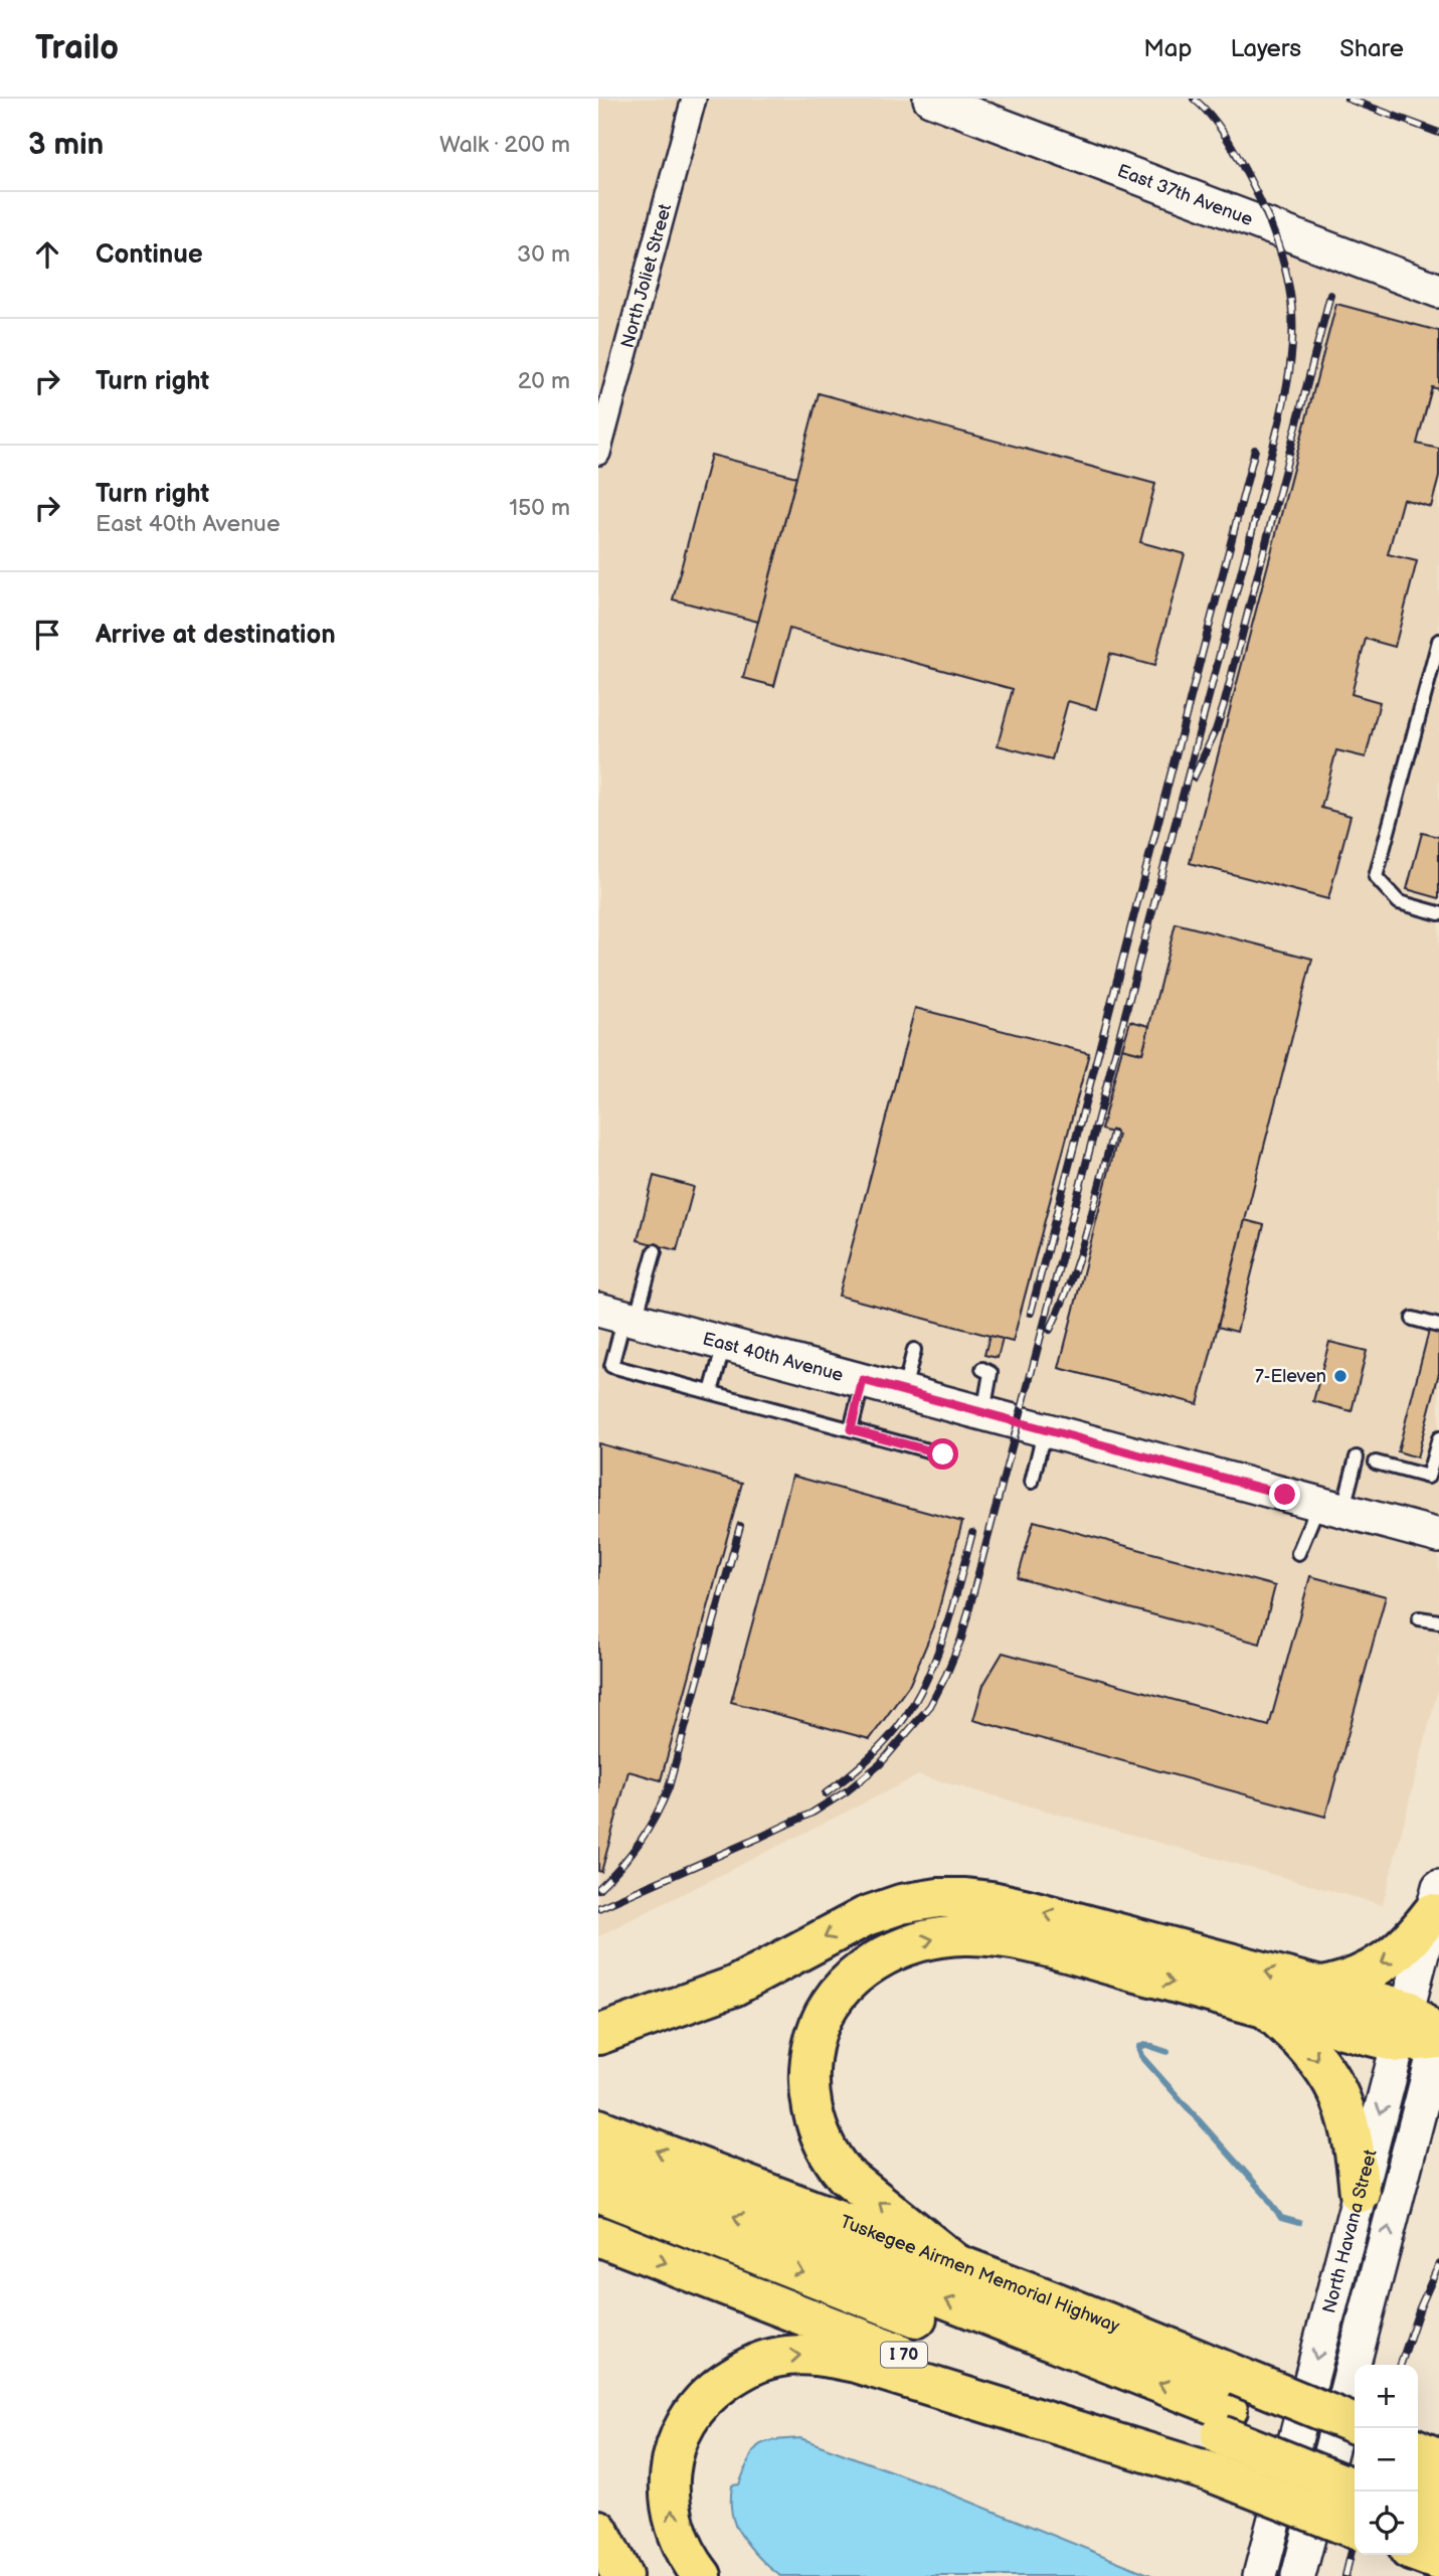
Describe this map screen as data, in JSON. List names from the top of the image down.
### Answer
{
  "streets": {
    "highway": ["Tuskegee Airmen Memorial Highway", "I 70"],
    "street": [
      "East 37th Avenue",
      "North Joliet Street",
      "East 40th Avenue",
      "North Havana Street"
    ]
  },
  "places": ["7-Eleven"],
  "page": {
    "header": "Trailo",
    "nav": ["Map", "Layers", "Share"],
    "heading": ["3 min", "Walk · 200 m"],
    "list": [
      ["Continue", "30 m"],
      ["Turn right", "20 m"],
      ["Turn right", "East 40th Avenue", "150 m"],
      "Arrive at destination"
    ],
    "map_buttons": ["+", "−"]
  }
}
